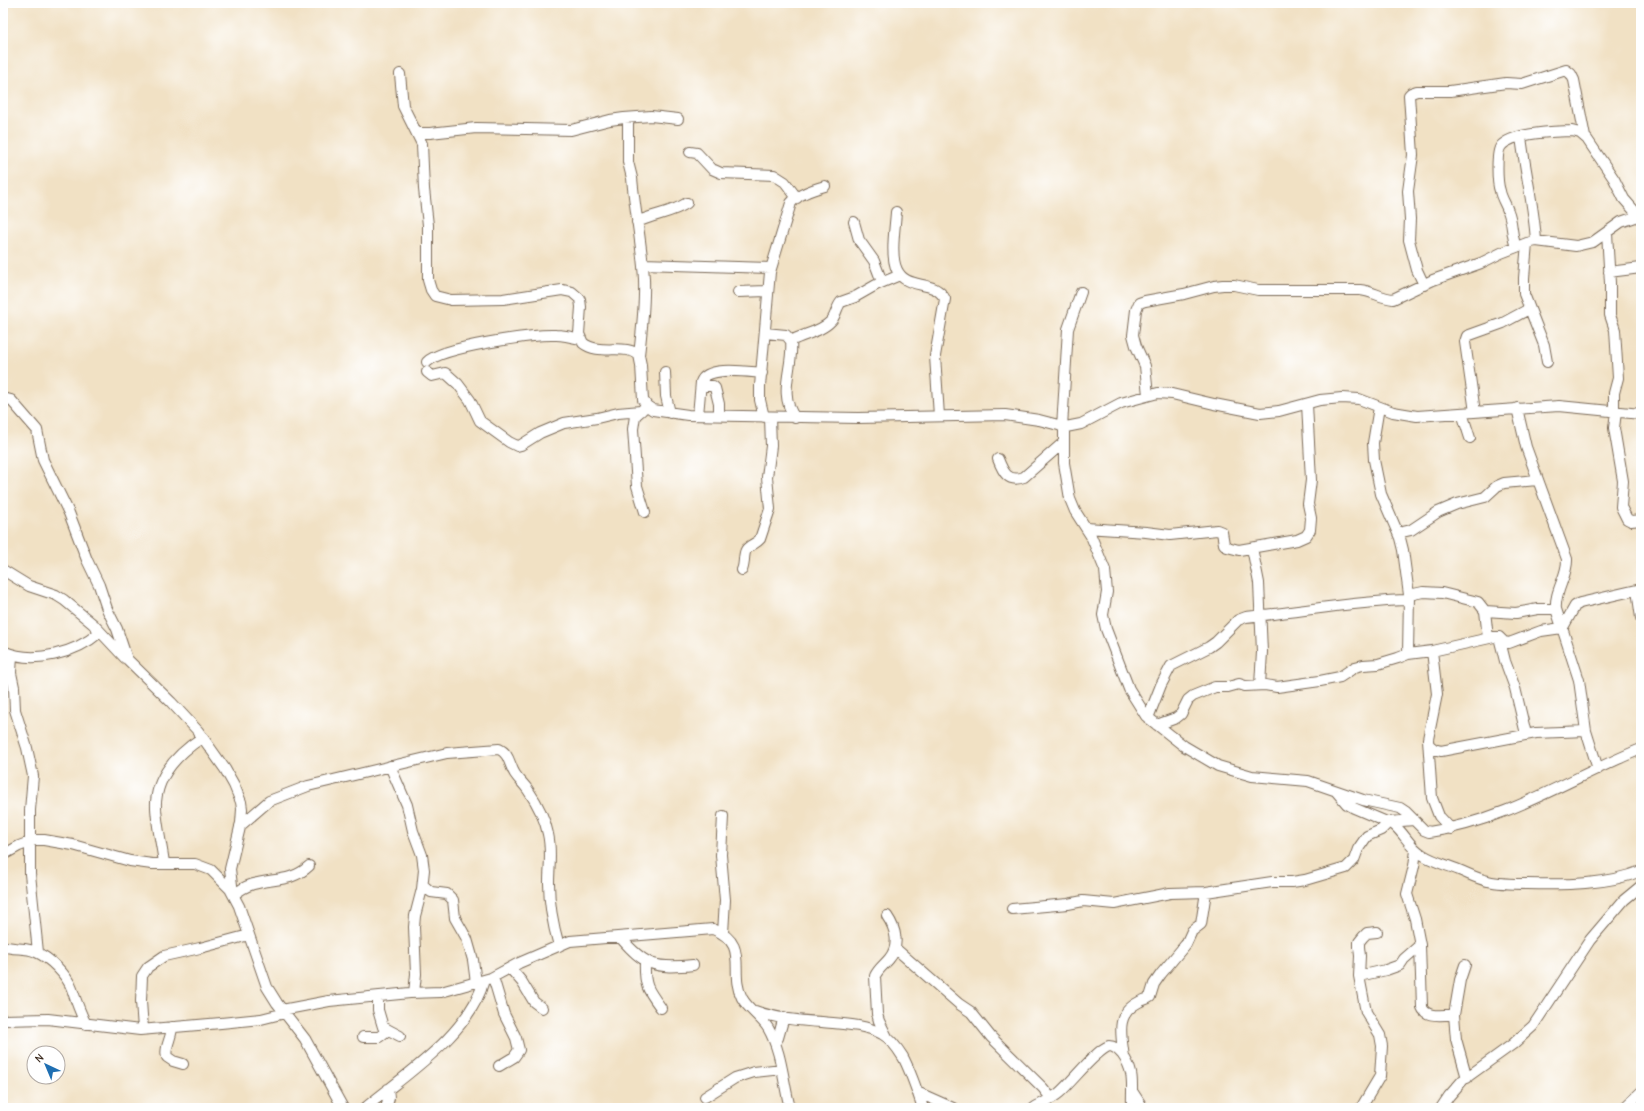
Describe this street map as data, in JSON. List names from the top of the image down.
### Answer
{
  "north": "top left"
}
